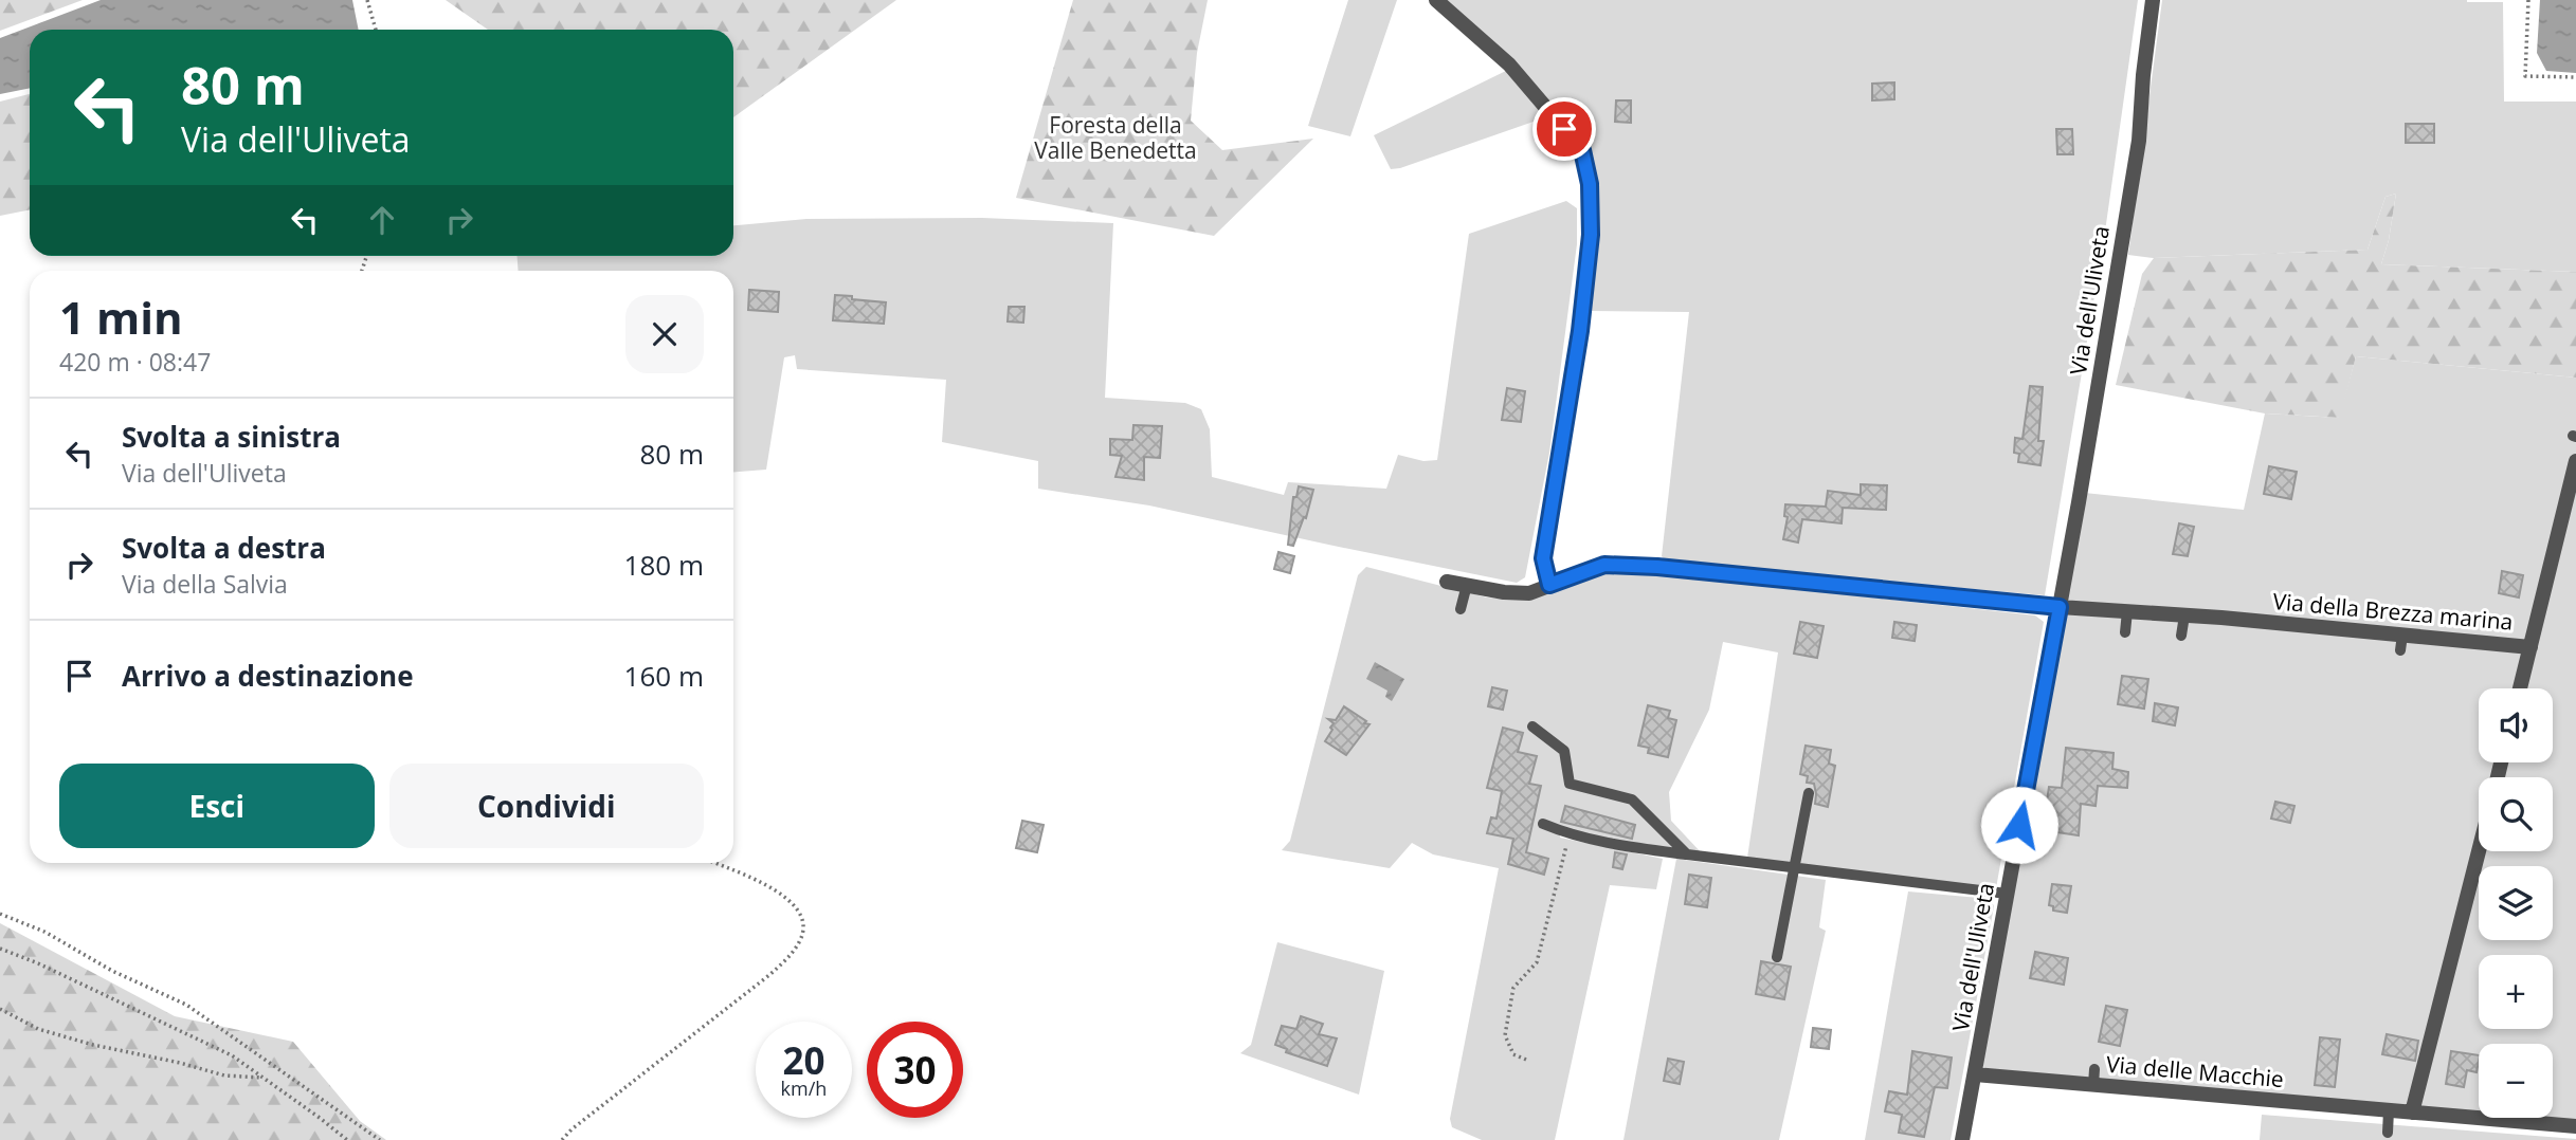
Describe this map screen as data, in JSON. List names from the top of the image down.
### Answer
{
  "streets": {
    "street": ["Via dell'Uliveta", "Via della Brezza marina", "Via delle Macchie"]
  },
  "crossings": [
    ["Via dell'Uliveta", "Via della Brezza marina"],
    ["Via dell'Uliveta", "Via delle Macchie"]
  ],
  "parks": ["Foresta della Valle Benedetta"],
  "page": {
    "turn": ["80 m", "Via dell'Uliveta"],
    "heading": ["1 min", "420 m · 08:47"],
    "list": [
      {
        "name": "Svolta a sinistra",
        "note": "Via dell'Uliveta",
        "value": "80 m"
      },
      {
        "name": "Svolta a destra",
        "note": "Via della Salvia",
        "value": "180 m"
      },
      {
        "name": "Arrivo a destinazione",
        "value": "160 m"
      }
    ],
    "map_buttons": ["+", "−"],
    "buttons": ["Esci", "Condividi"],
    "speed": "20 km/h",
    "limit": "30"
  }
}
